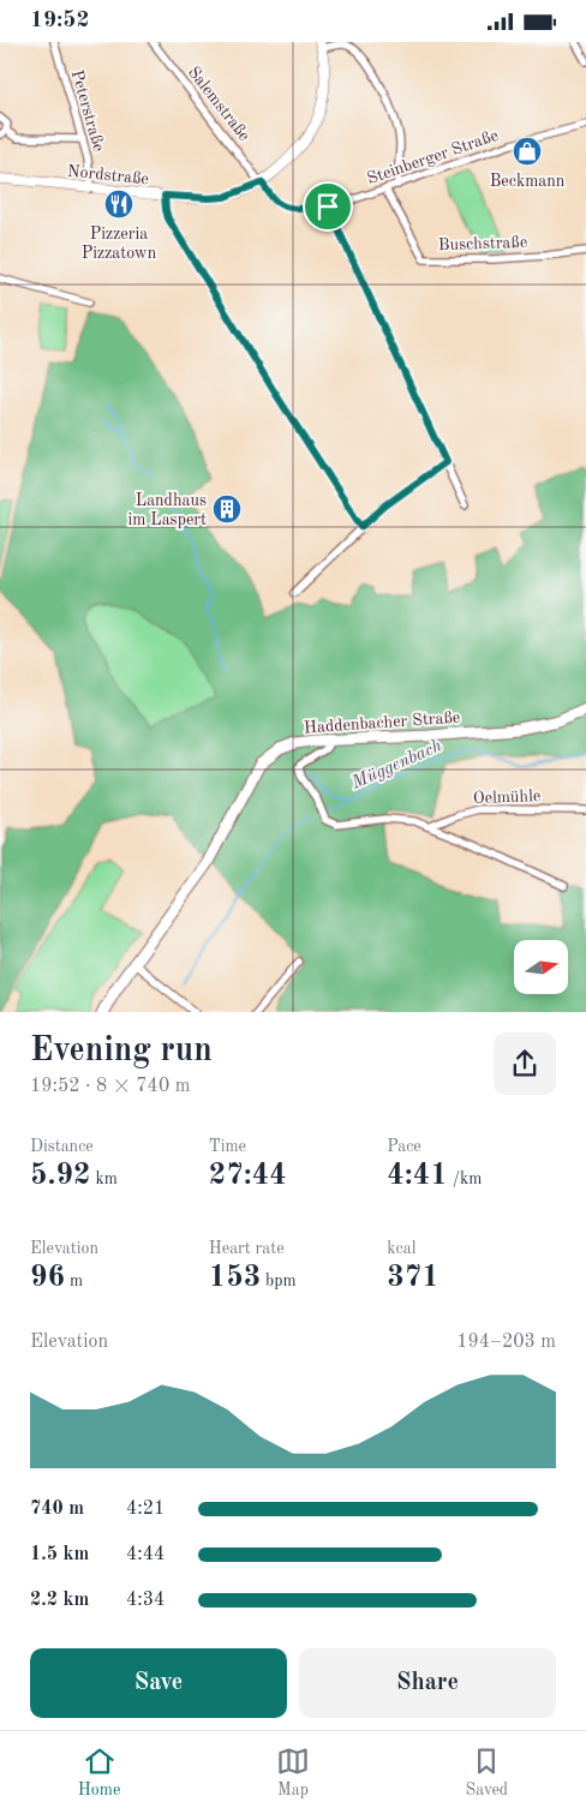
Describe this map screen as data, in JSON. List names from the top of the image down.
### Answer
{
  "streets": {
    "main road": ["Haddenbacher Straße"],
    "street": [
      "Salemstraße",
      "Peterstraße",
      "Steinberger Straße",
      "Nordstraße",
      "Buschstraße",
      "Oelmühle"
    ]
  },
  "crossings": [
    ["Salemstraße", "Steinberger Straße"],
    ["Salemstraße", "Nordstraße"],
    ["Peterstraße", "Nordstraße"],
    ["Steinberger Straße", "Nordstraße"],
    ["Steinberger Straße", "Buschstraße"]
  ],
  "water": ["Müggenbach"],
  "places": {
    "shop": ["Beckmann"],
    "restaurant": ["Pizzeria Pizzatown"],
    "building": ["Landhaus im Laspert"]
  },
  "north": "right",
  "page": {
    "status": "19:52",
    "heading": ["Evening run", "19:52 · 8 × 740 m"],
    "stats": [
      ["Distance", "5.92 km"],
      ["Time", "27:44"],
      ["Pace", "4:41 /km"],
      ["Elevation", "96 m"],
      ["Heart rate", "153 bpm"],
      ["kcal", "371"]
    ],
    "chart": ["Elevation", "194–203 m"],
    "list": [
      {
        "name": "740 m",
        "note": "4:21"
      },
      {
        "name": "1.5 km",
        "note": "4:44"
      },
      {
        "name": "2.2 km",
        "note": "4:34"
      }
    ],
    "buttons": ["Save", "Share"],
    "tabs": ["Home", "Map", "Saved"]
  }
}
